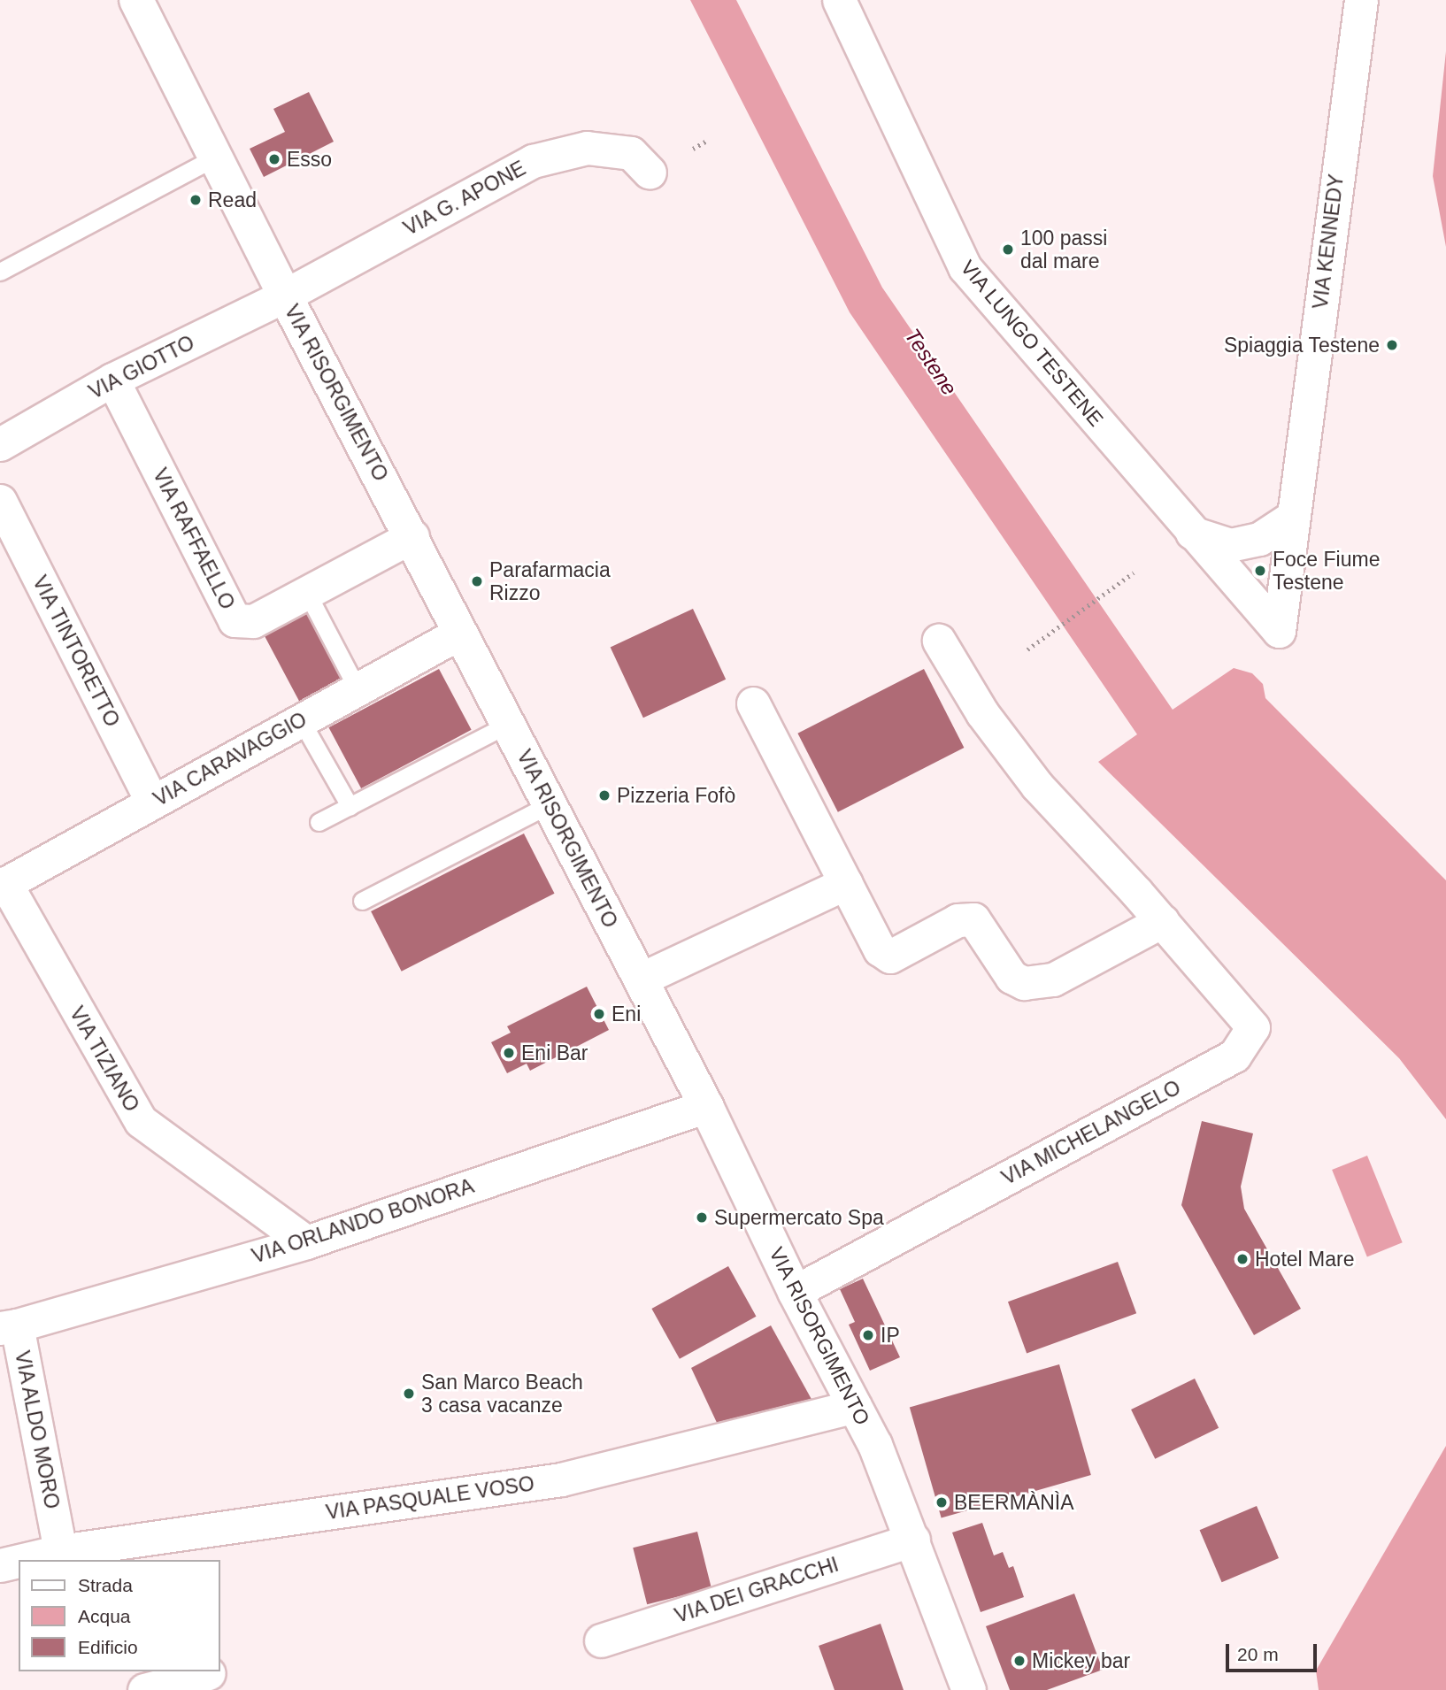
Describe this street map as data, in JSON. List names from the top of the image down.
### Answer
{
  "streets": {
    "main road": ["VIA RISORGIMENTO"],
    "street": [
      "VIA G. APONE",
      "VIA KENNEDY",
      "VIA LUNGO TESTENE",
      "VIA GIOTTO",
      "VIA RAFFAELLO",
      "VIA TINTORETTO",
      "VIA CARAVAGGIO",
      "VIA TIZIANO",
      "VIA MICHELANGELO",
      "VIA ORLANDO BONORA",
      "VIA ALDO MORO",
      "VIA PASQUALE VOSO",
      "VIA DEI GRACCHI"
    ]
  },
  "crossings": [
    ["VIA G. APONE", "VIA GIOTTO"],
    ["VIA G. APONE", "VIA RISORGIMENTO"],
    ["VIA KENNEDY", "VIA LUNGO TESTENE"],
    ["VIA GIOTTO", "VIA RISORGIMENTO"],
    ["VIA GIOTTO", "VIA RAFFAELLO"],
    ["VIA RISORGIMENTO", "VIA RAFFAELLO"],
    ["VIA RISORGIMENTO", "VIA CARAVAGGIO"],
    ["VIA RISORGIMENTO", "VIA MICHELANGELO"],
    ["VIA RISORGIMENTO", "VIA ORLANDO BONORA"],
    ["VIA RISORGIMENTO", "VIA PASQUALE VOSO"],
    ["VIA RISORGIMENTO", "VIA DEI GRACCHI"],
    ["VIA TINTORETTO", "VIA CARAVAGGIO"],
    ["VIA CARAVAGGIO", "VIA TIZIANO"],
    ["VIA TIZIANO", "VIA ORLANDO BONORA"],
    ["VIA ORLANDO BONORA", "VIA ALDO MORO"],
    ["VIA ALDO MORO", "VIA PASQUALE VOSO"]
  ],
  "water": ["Testene"],
  "places": [
    "Esso",
    "Read",
    "100 passi dal mare",
    "Spiaggia Testene",
    "Foce Fiume Testene",
    "Parafarmacia Rizzo",
    "Pizzeria Fofò",
    "Eni",
    "Eni Bar",
    "Supermercato Spa",
    "Hotel Mare",
    "IP",
    "San Marco Beach 3 casa vacanze",
    "BEERMÀNÌA",
    "Mickey bar"
  ],
  "legend": ["Strada", "Acqua", "Edificio"],
  "scale_bar": "20 m"
}
